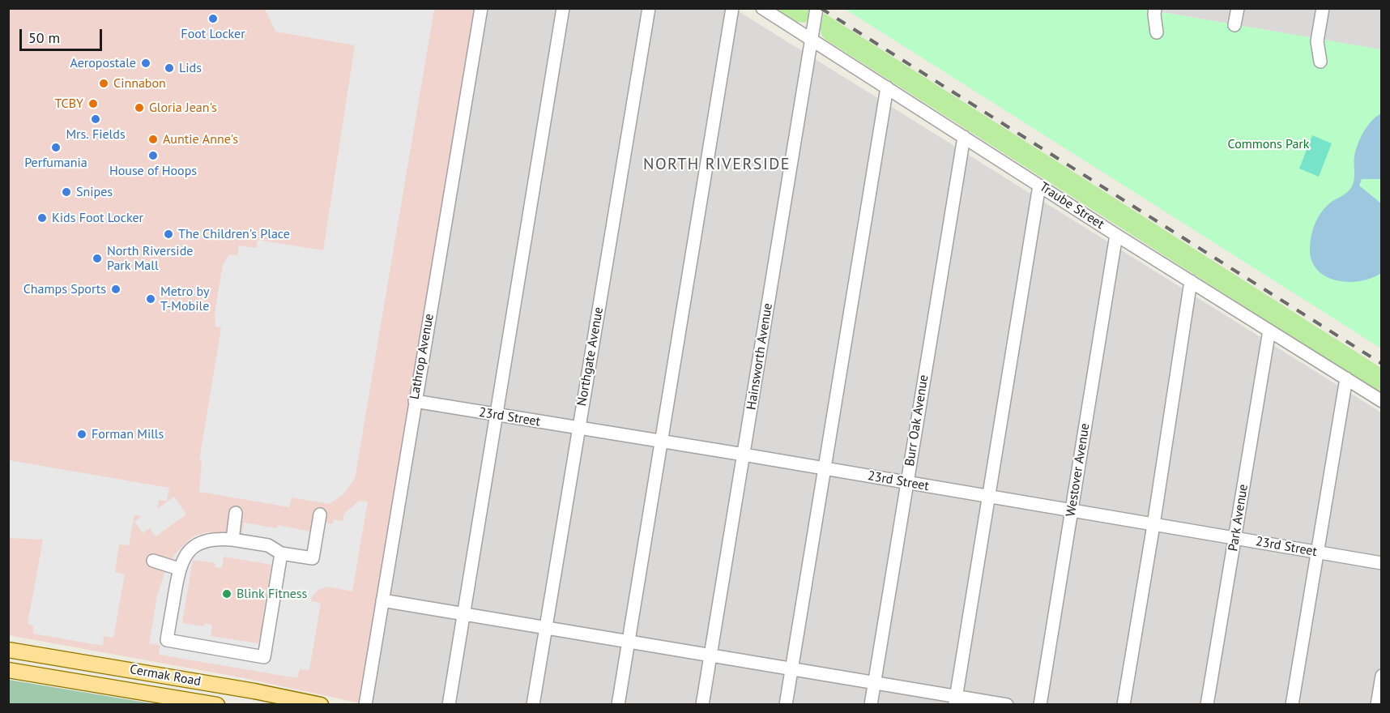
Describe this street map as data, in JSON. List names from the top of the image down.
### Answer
{
  "streets": {
    "main road": ["Cermak Road"],
    "street": [
      "Traube Street",
      "Lathrop Avenue",
      "Northgate Avenue",
      "Hainsworth Avenue",
      "23rd Street",
      "Burr Oak Avenue",
      "Westover Avenue",
      "Park Avenue"
    ]
  },
  "crossings": [
    ["Traube Street", "Hainsworth Avenue"],
    ["Traube Street", "Burr Oak Avenue"],
    ["Traube Street", "Westover Avenue"],
    ["Traube Street", "Park Avenue"],
    ["Lathrop Avenue", "23rd Street"],
    ["Northgate Avenue", "23rd Street"],
    ["Hainsworth Avenue", "23rd Street"],
    ["23rd Street", "Burr Oak Avenue"],
    ["23rd Street", "Westover Avenue"],
    ["23rd Street", "Park Avenue"]
  ],
  "districts": ["NORTH RIVERSIDE"],
  "parks": ["Commons Park"],
  "places": [
    "Foot Locker",
    "Aeropostale",
    "Lids",
    "Cinnabon",
    "TCBY",
    "Gloria Jean's",
    "Mrs. Fields",
    "Auntie Anne's",
    "Perfumania",
    "House of Hoops",
    "Snipes",
    "Kids Foot Locker",
    "The Children's Place",
    "North Riverside Park Mall",
    "Champs Sports",
    "Metro by T-Mobile",
    "Forman Mills",
    "Blink Fitness"
  ],
  "scale_bar": "50 m"
}
